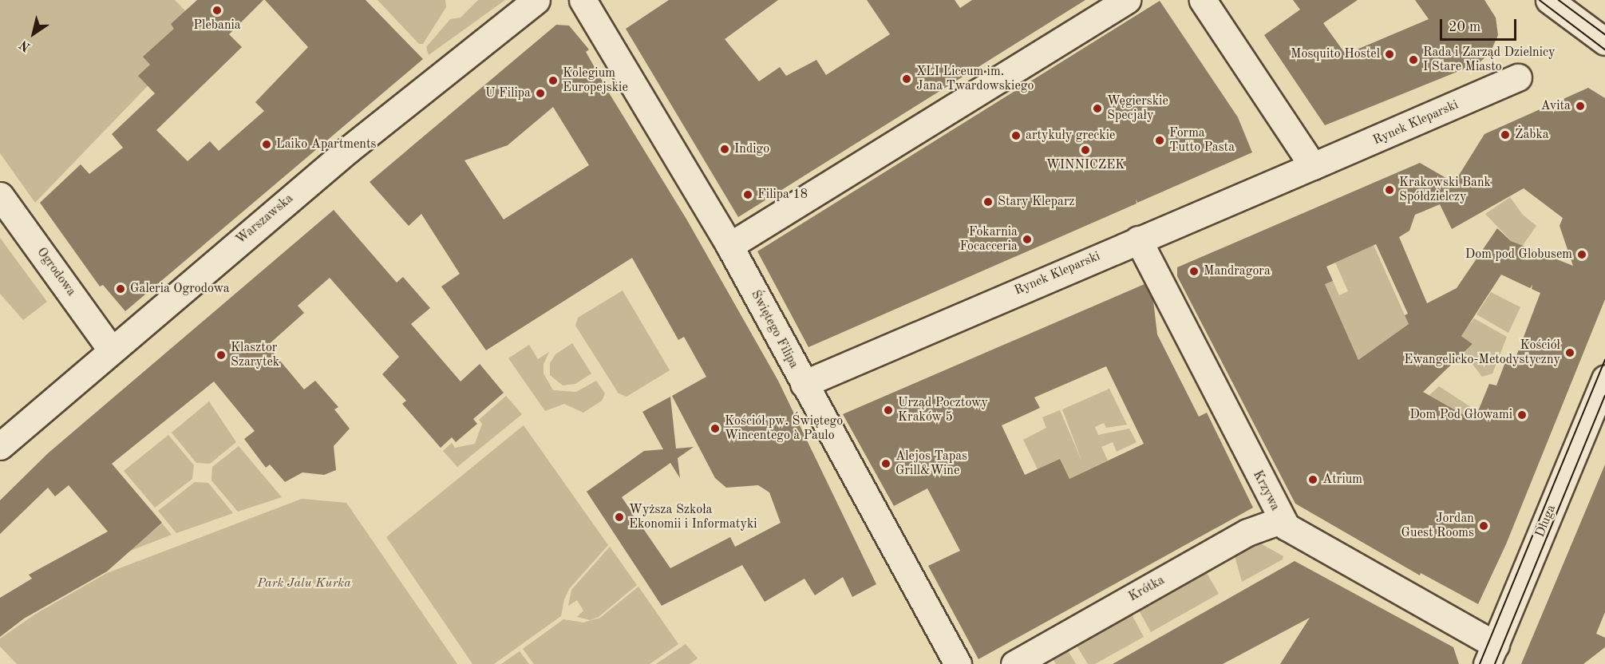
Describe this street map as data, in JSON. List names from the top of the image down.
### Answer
{
  "streets": {
    "street": [
      "Rynek Kleparski",
      "Warszawska",
      "Ogrodowa",
      "Świętego Filipa",
      "Krzywa",
      "Długa",
      "Krótka"
    ]
  },
  "crossings": [
    ["Rynek Kleparski", "Świętego Filipa"],
    ["Rynek Kleparski", "Krzywa"],
    ["Warszawska", "Ogrodowa"],
    ["Krzywa", "Długa"],
    ["Krzywa", "Krótka"]
  ],
  "parks": ["Park Jalu Kurka"],
  "places": [
    "Plebania",
    "Mosquito Hostel",
    "Rada i Zarząd Dzielnicy I Stare Miasto",
    "XLI Liceum im. Jana Twardowskiego",
    "Kolegium Europejskie",
    "U Filipa",
    "Avita",
    "Węgierskie Specjały",
    "Żabka",
    "artykuły greckie",
    "Forma Tutto Pasta",
    "Laiko Apartments",
    "Indigo",
    "WINNICZEK",
    "Krakowski Bank Spółdzielczy",
    "Filipa 18",
    "Stary Kleparz",
    "Fokarnia Focacceria",
    "Dom pod Globusem",
    "Mandragora",
    "Galeria Ogrodowa",
    "Kościół Ewangelicko-Metodystyczny",
    "Klasztor Szarytek",
    "Urząd Pocztowy Kraków 5",
    "Dom Pod Głowami",
    "Kościół pw. Świętego Wincentego à Paulo",
    "Alejos Tapas Grill&Wine",
    "Atrium",
    "Wyższa Szkoła Ekonomii i Informatyki",
    "Jordan Guest Rooms"
  ],
  "scale_bar": "20 m",
  "north": "bottom left"
}
